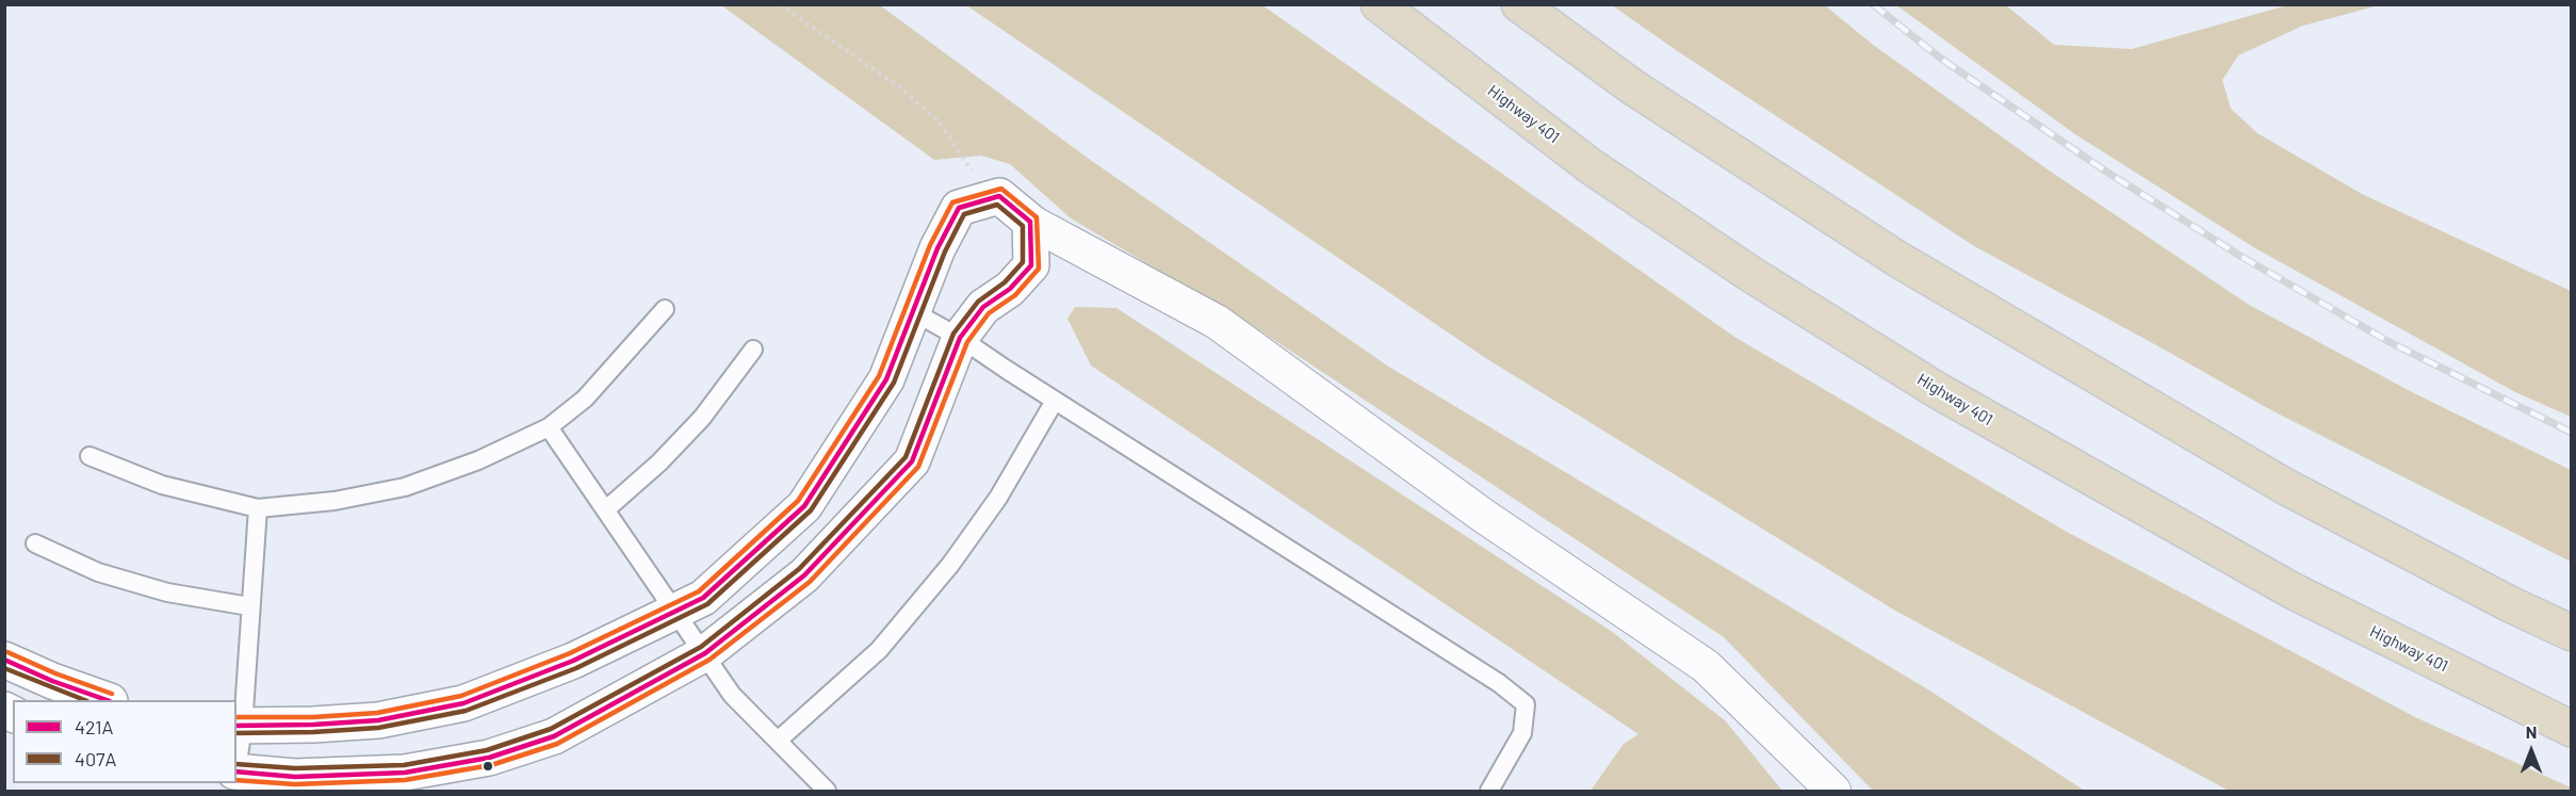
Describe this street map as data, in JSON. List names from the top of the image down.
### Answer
{
  "streets": {
    "highway": ["Highway 401"]
  },
  "lines": ["transit line 421A", "transit line 407A"],
  "legend": ["421A", "407A"],
  "north": "top"
}
